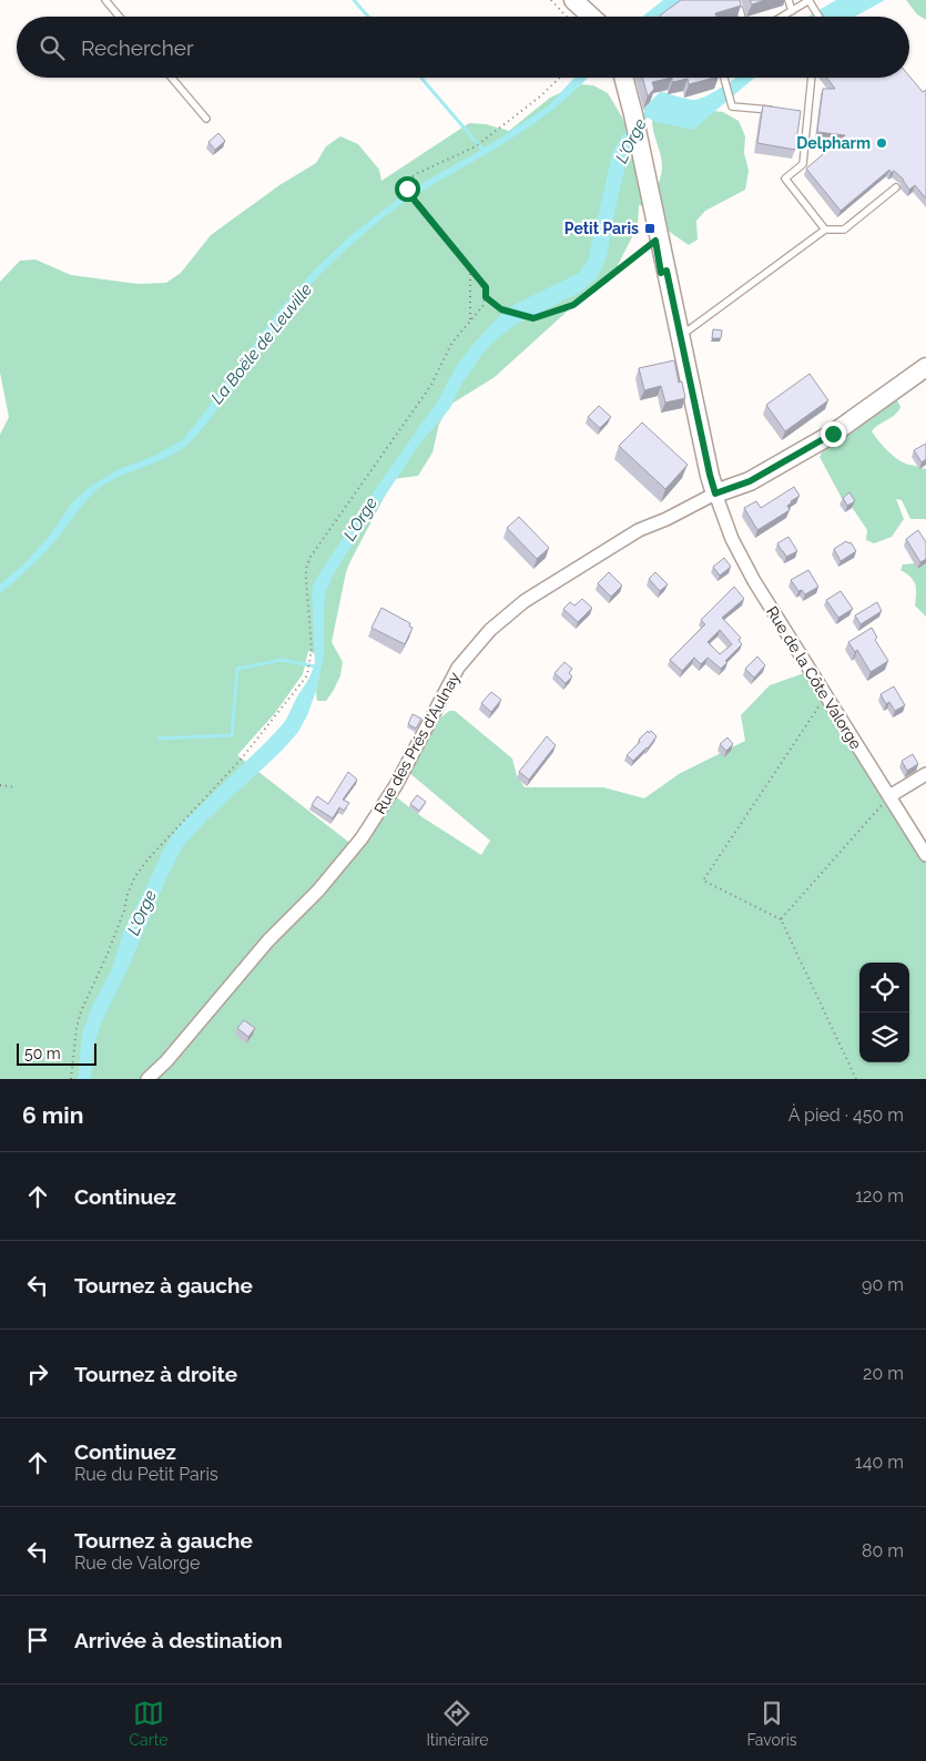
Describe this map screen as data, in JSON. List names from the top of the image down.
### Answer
{
  "streets": {
    "street": ["Rue de la Côte Valorge", "Rue des Prés d'Aulnay"]
  },
  "crossings": [
    ["Rue de la Côte Valorge", "Rue des Prés d'Aulnay"]
  ],
  "water": ["L'Orge", "La Boële de Leuville"],
  "places": {
    "other": ["Delpharm"],
    "transit": ["Petit Paris"]
  },
  "scale_bar": "50 m",
  "page": {
    "search": "Rechercher",
    "scale": "50 m",
    "heading": ["6 min", "À pied · 450 m"],
    "list": [
      ["Continuez", "120 m"],
      ["Tournez à gauche", "90 m"],
      ["Tournez à droite", "20 m"],
      ["Continuez", "Rue du Petit Paris", "140 m"],
      ["Tournez à gauche", "Rue de Valorge", "80 m"],
      "Arrivée à destination"
    ],
    "nav": ["Carte", "Itinéraire", "Favoris"]
  }
}
